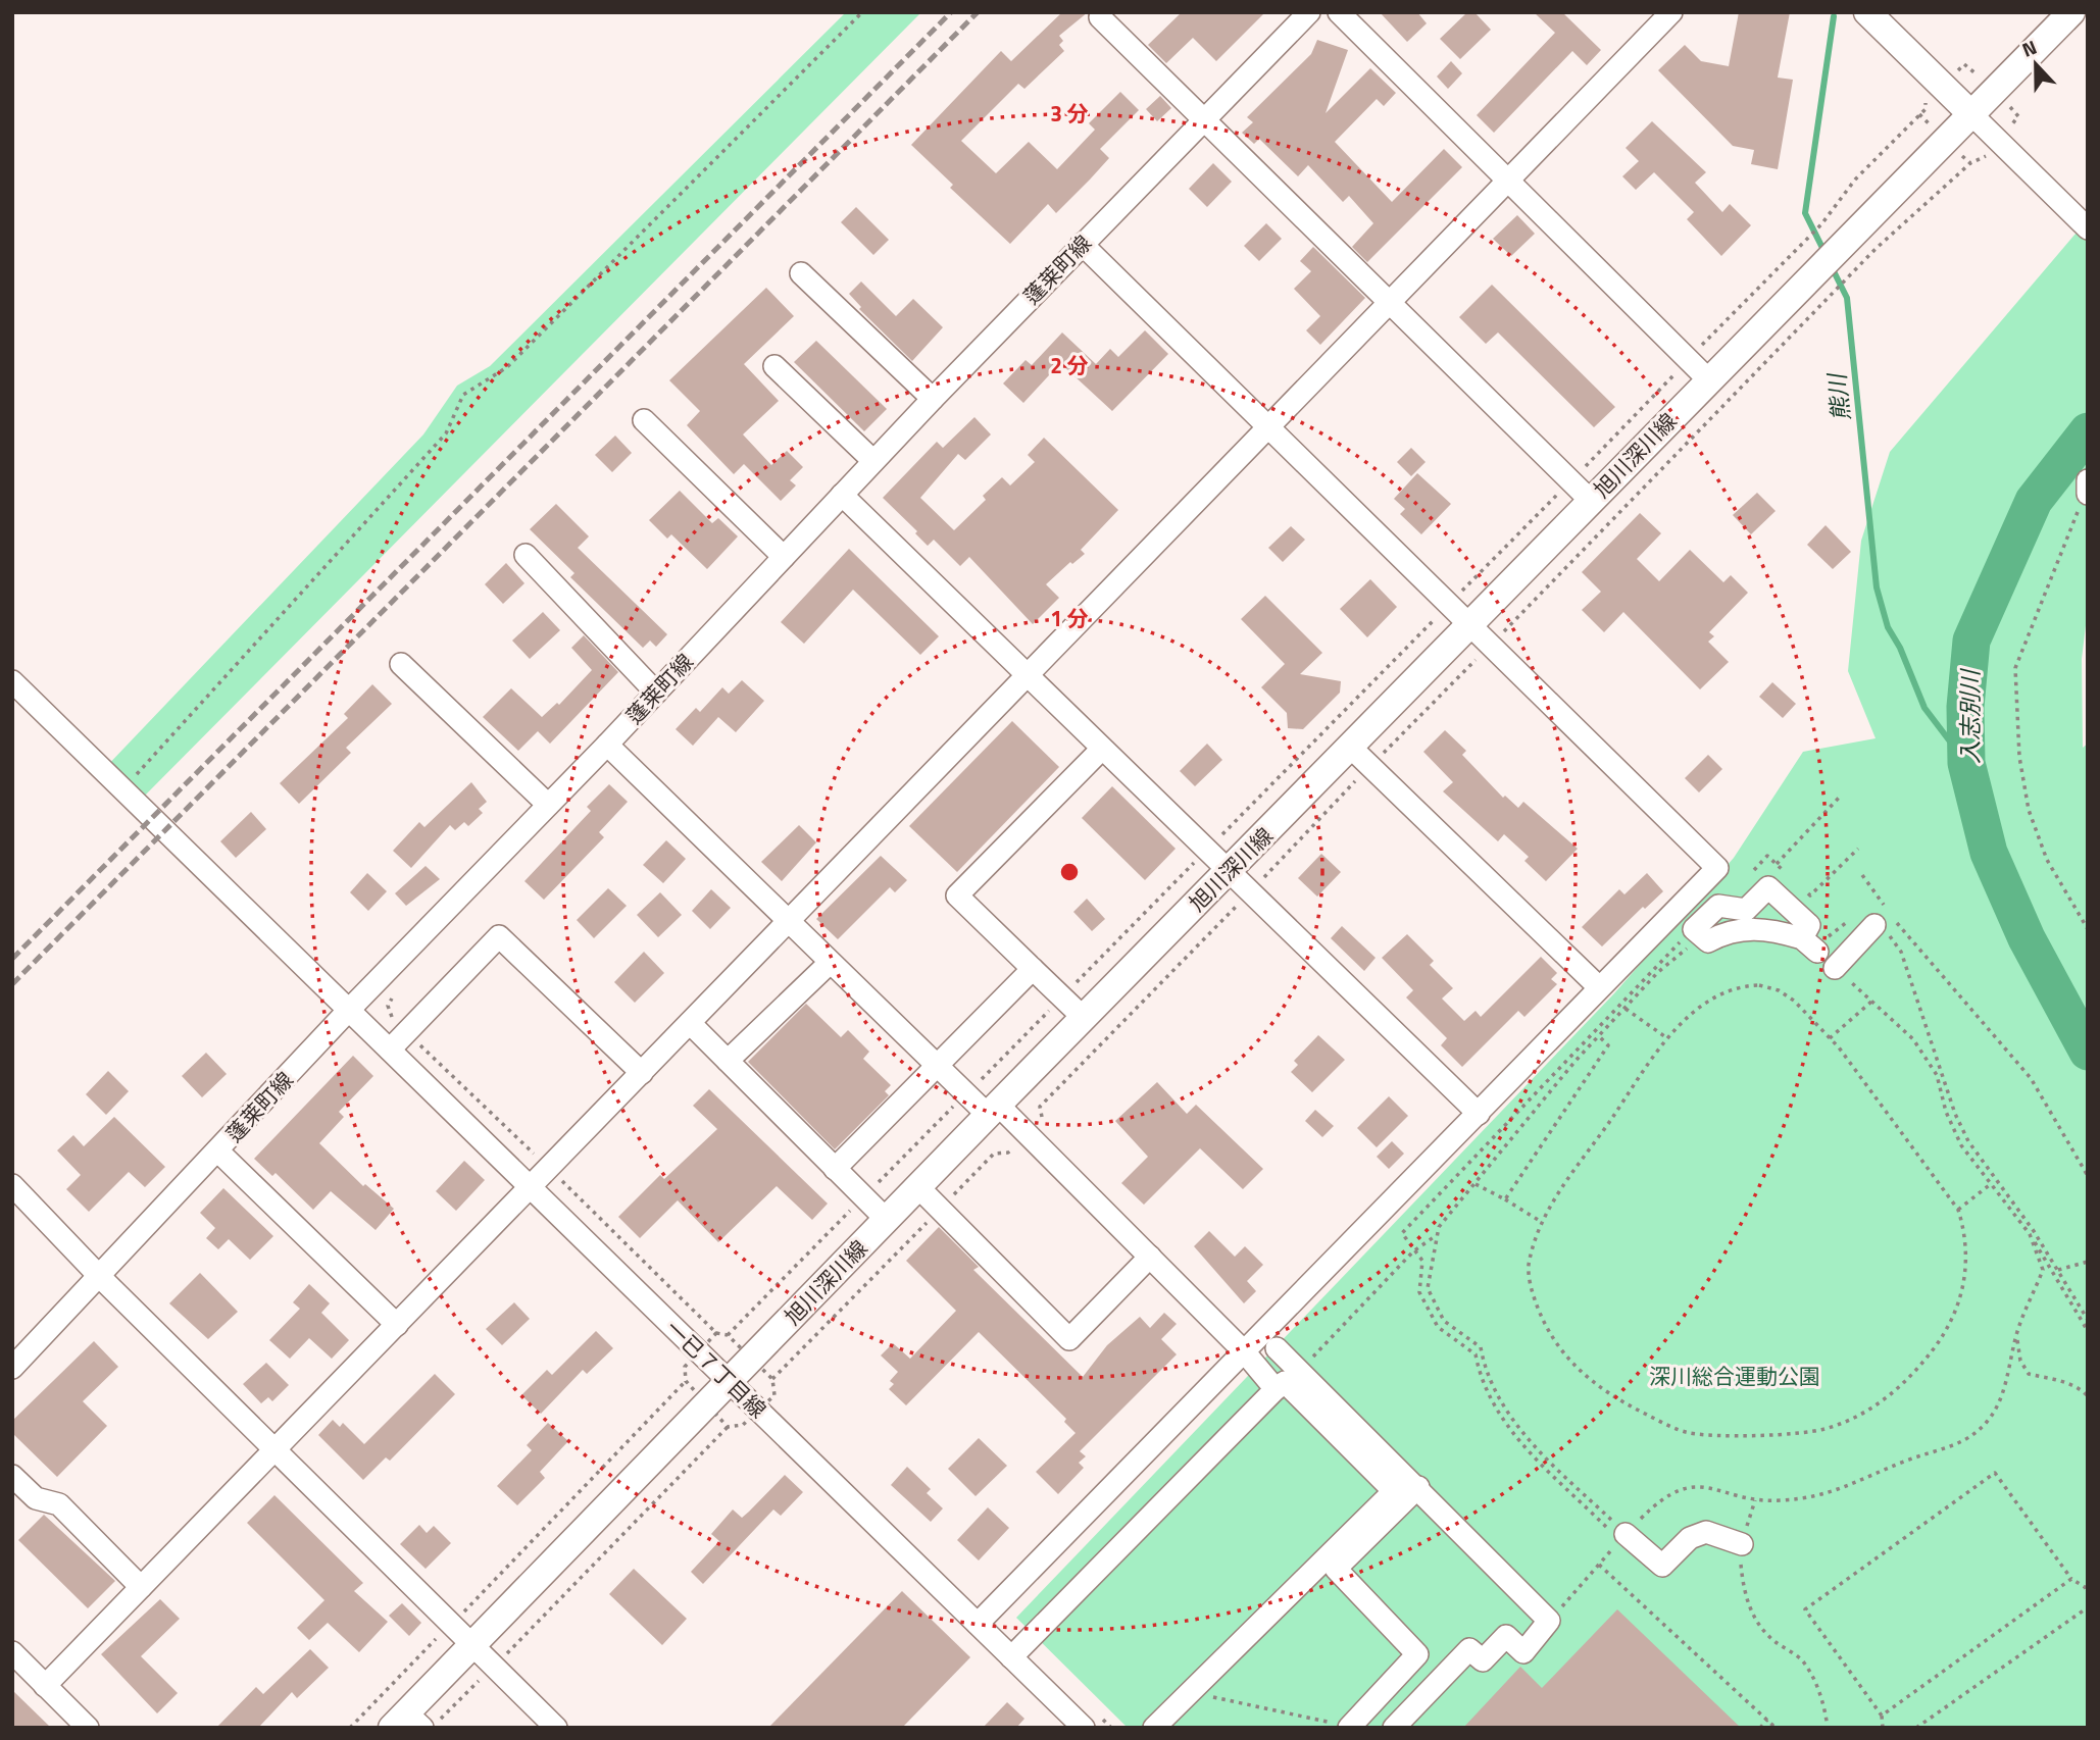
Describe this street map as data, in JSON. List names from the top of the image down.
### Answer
{
  "streets": {
    "main road": ["旭川深川線"],
    "street": ["蓬莱町線", "一已７丁目線"]
  },
  "crossings": [
    ["蓬莱町線", "一已７丁目線"],
    ["旭川深川線", "一已７丁目線"]
  ],
  "water": ["熊川", "入志別川"],
  "parks": ["深川総合運動公園"],
  "north": "top",
  "rings": ["3 分", "2 分", "1 分"]
}
